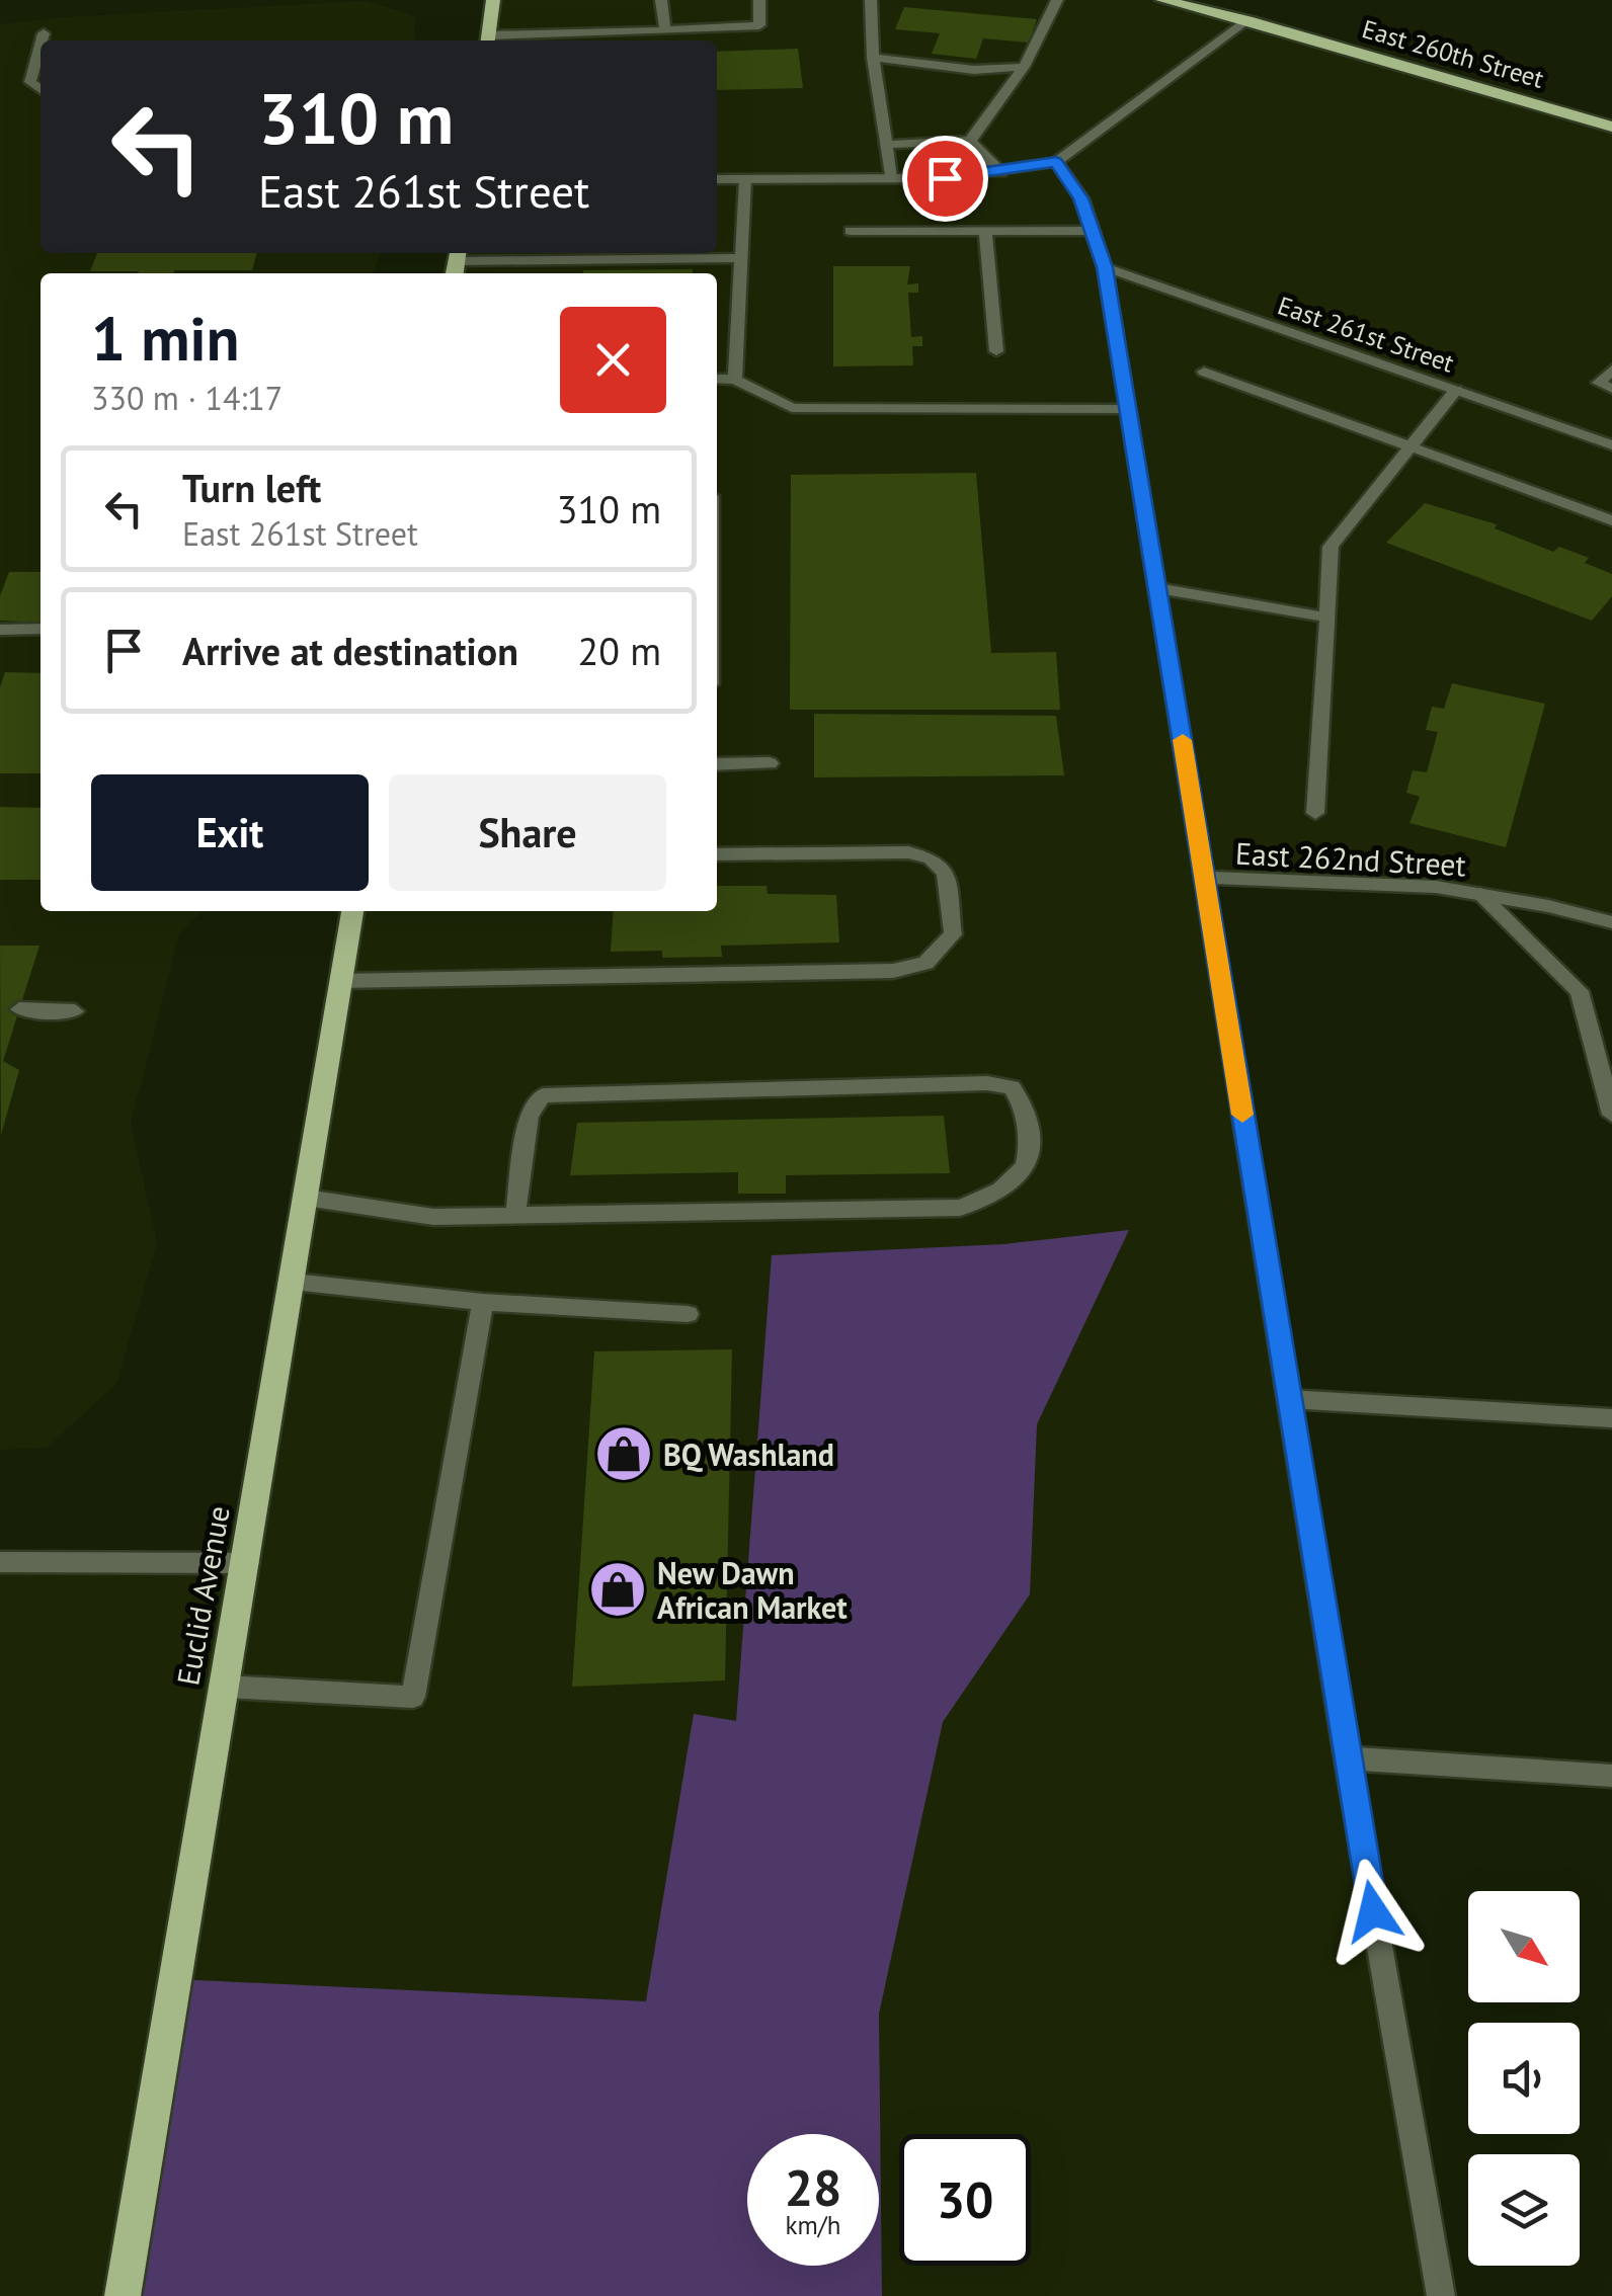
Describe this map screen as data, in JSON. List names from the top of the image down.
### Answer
{
  "streets": {
    "main road": ["East 260th Street", "Euclid Avenue"],
    "street": ["East 261st Street", "East 262nd Street"]
  },
  "places": {
    "shop": ["BQ Washland", "New Dawn African Market"]
  },
  "north": "bottom right",
  "page": {
    "turn": ["310 m", "East 261st Street"],
    "heading": ["1 min", "330 m · 14:17"],
    "list": [
      {
        "name": "Turn left",
        "note": "East 261st Street",
        "value": "310 m"
      },
      {
        "name": "Arrive at destination",
        "value": "20 m"
      }
    ],
    "buttons": ["Exit", "Share"],
    "speed": "28 km/h",
    "limit": "30"
  }
}
